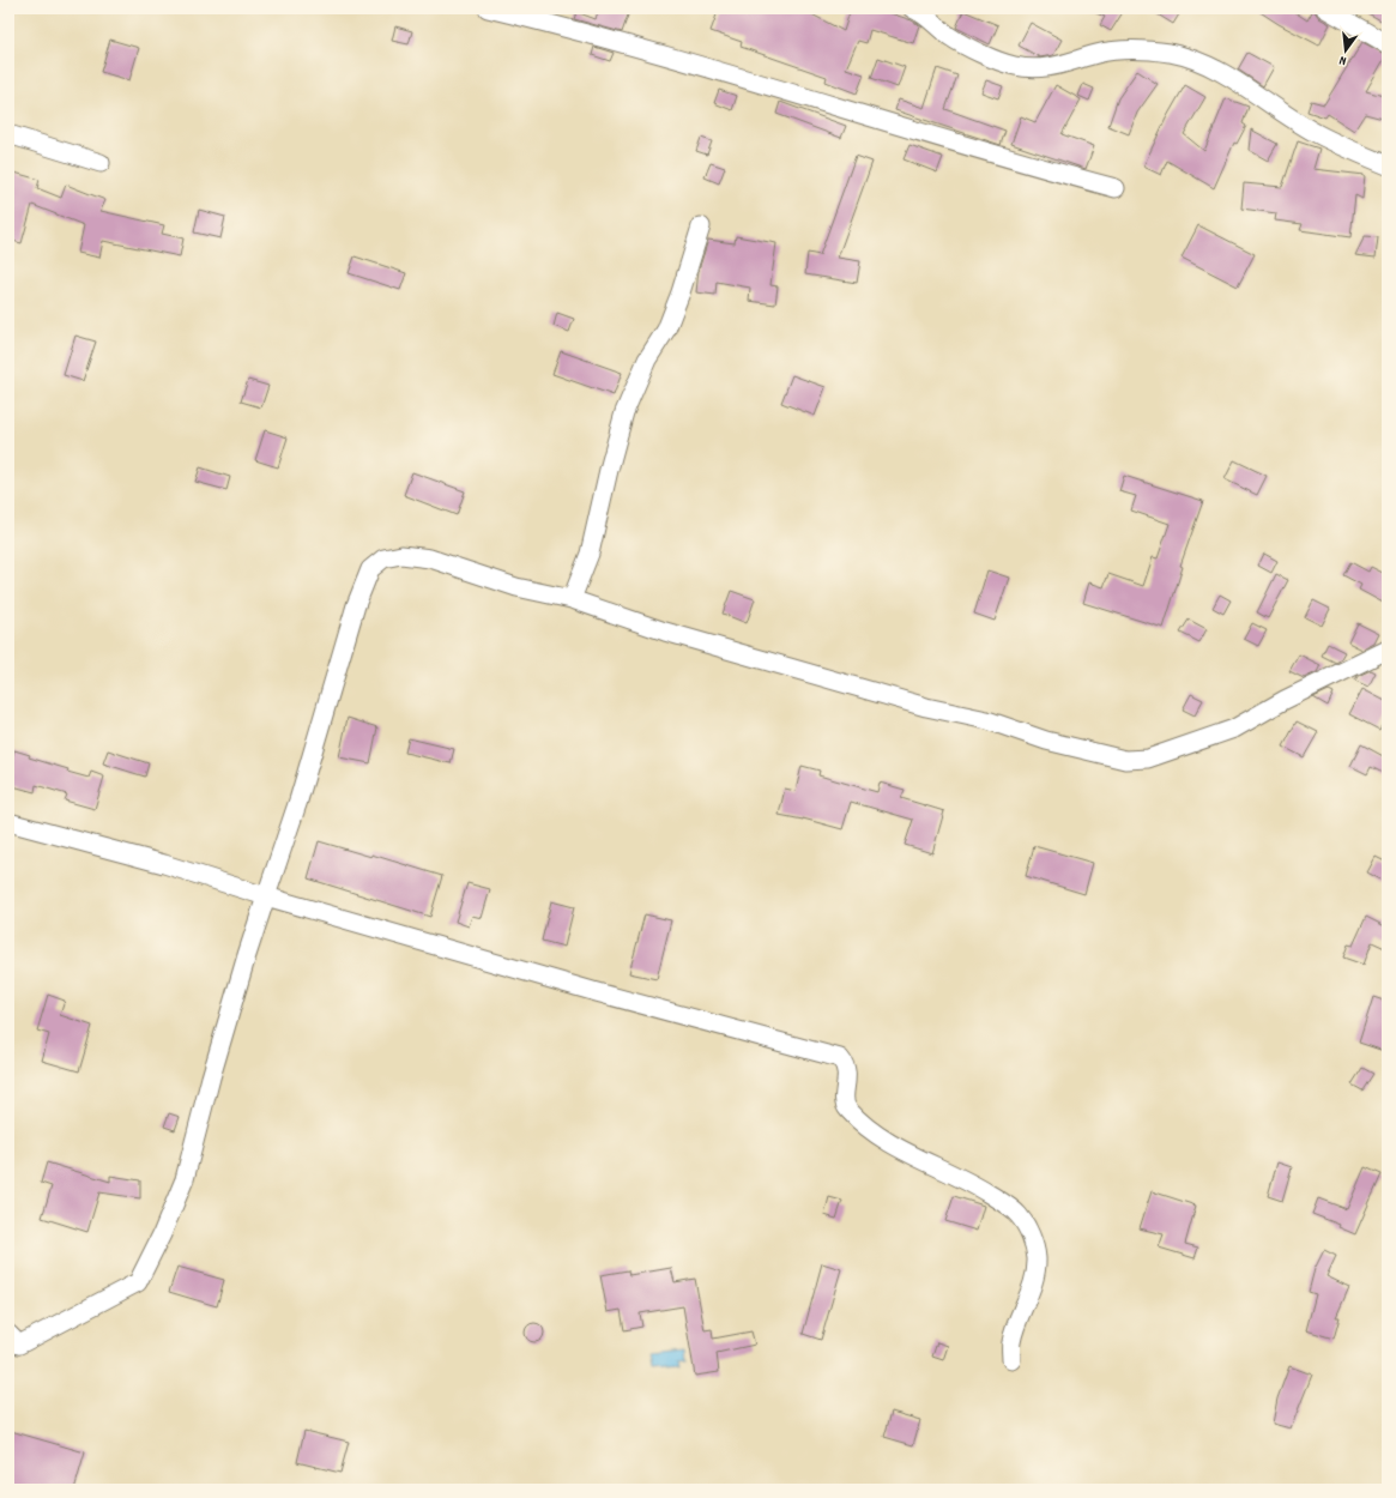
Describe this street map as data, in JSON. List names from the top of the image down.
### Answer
{
  "north": "bottom"
}
